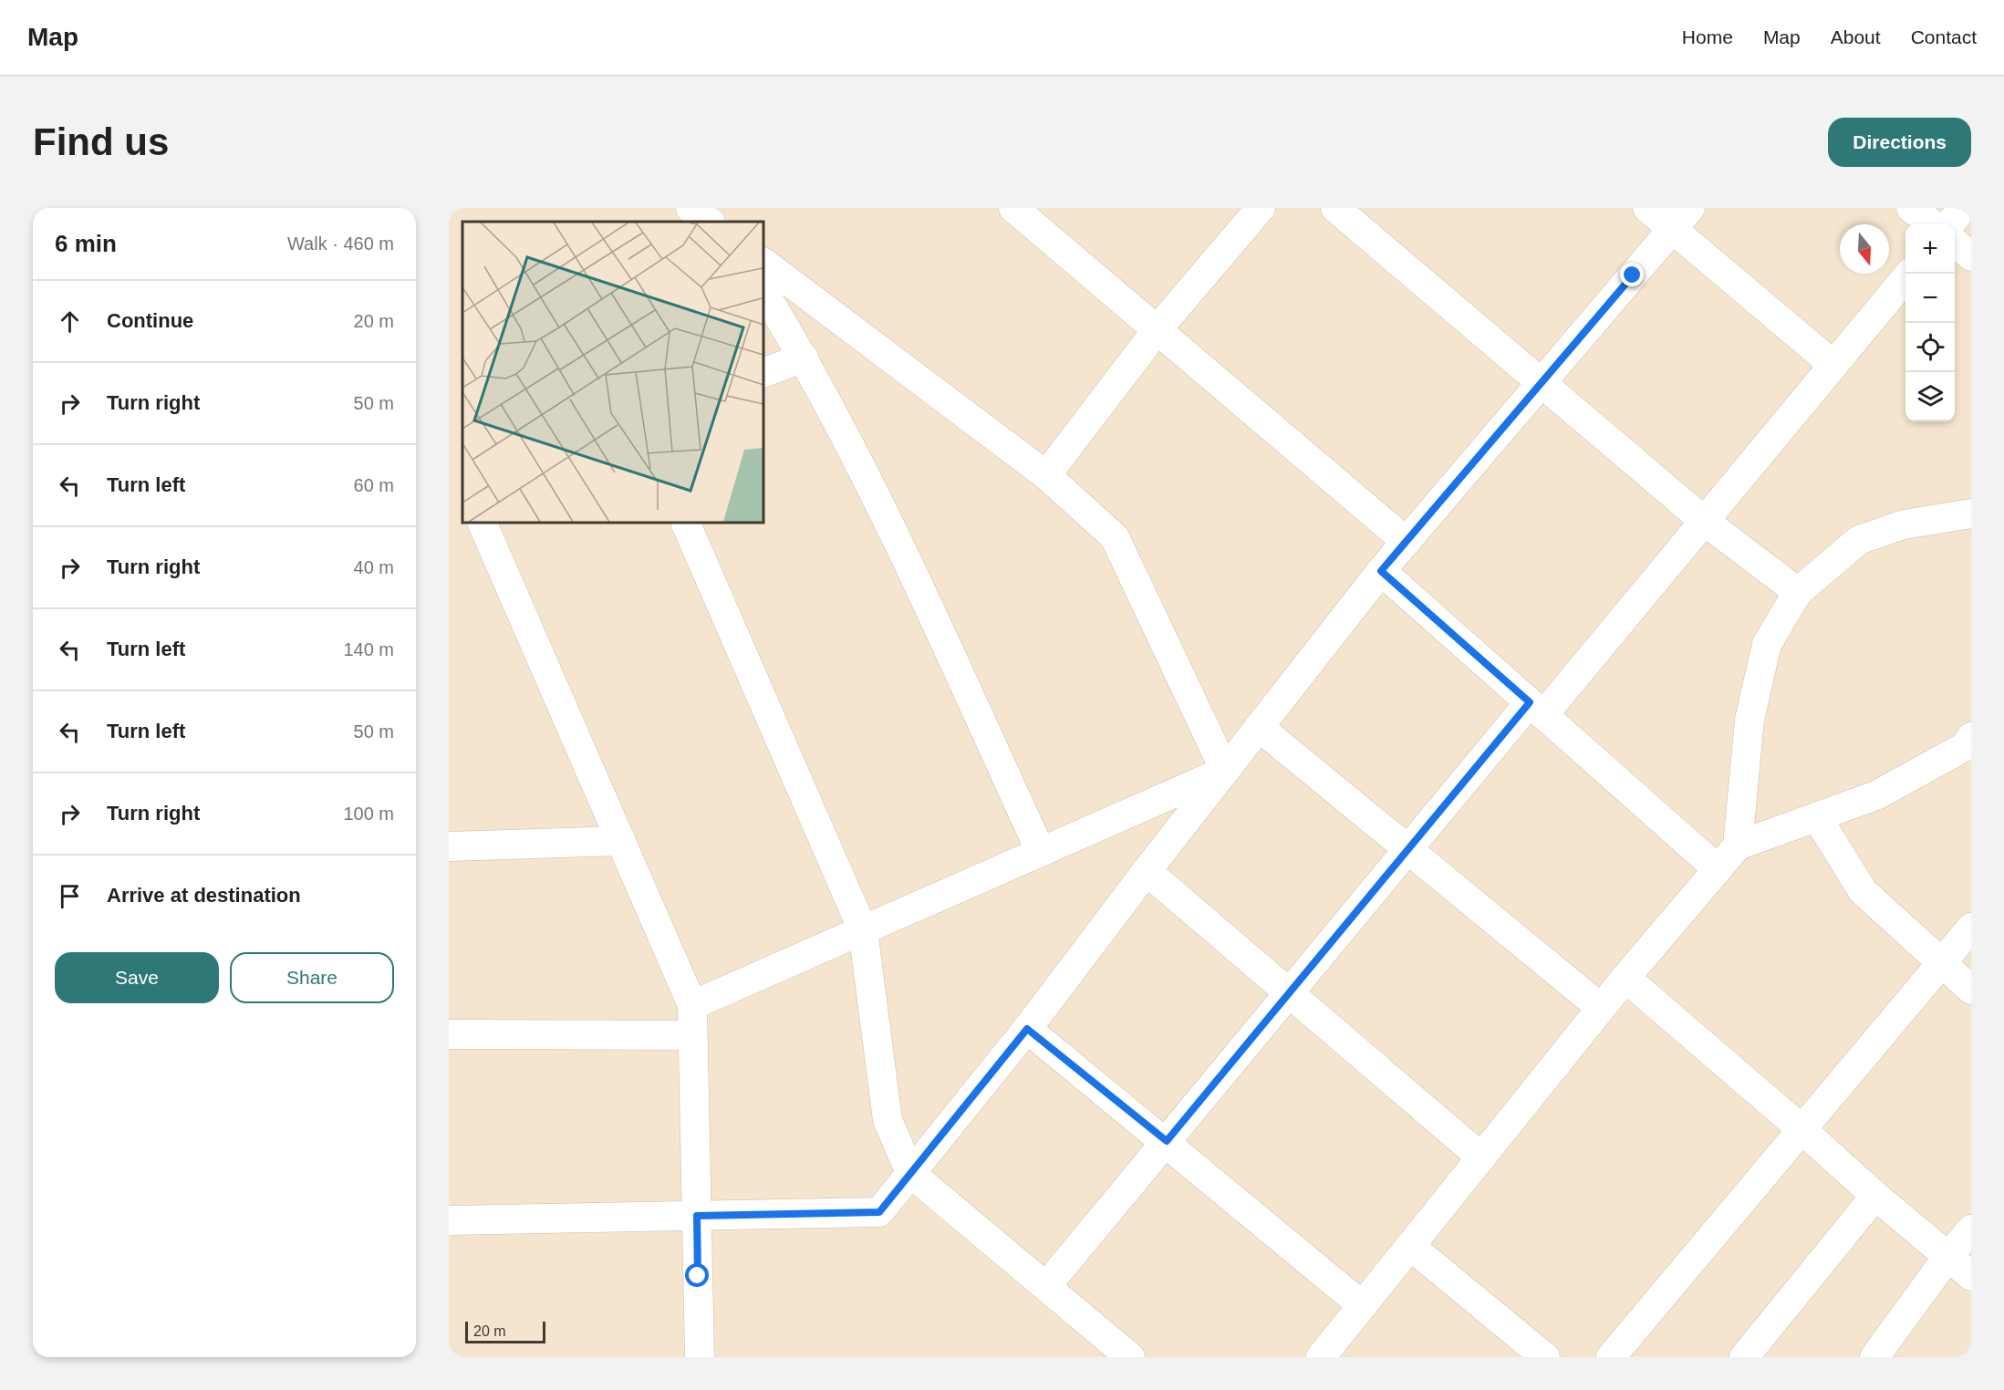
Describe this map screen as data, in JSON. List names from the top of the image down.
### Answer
{
  "scale_bar": "20 m",
  "north": "bottom",
  "page": {
    "header": "Map",
    "nav": [
      "Home",
      "Map",
      "About",
      "Contact"
    ],
    "buttons": [
      "Directions",
      ["Save", "Share"]
    ],
    "title": "Find us",
    "heading": ["6 min", "Walk · 460 m"],
    "map_buttons": ["+", "−"],
    "list": [
      ["Continue", "20 m"],
      ["Turn right", "50 m"],
      ["Turn left", "60 m"],
      ["Turn right", "40 m"],
      ["Turn left", "140 m"],
      ["Turn left", "50 m"],
      ["Turn right", "100 m"],
      "Arrive at destination"
    ],
    "scale": "20 m"
  }
}
